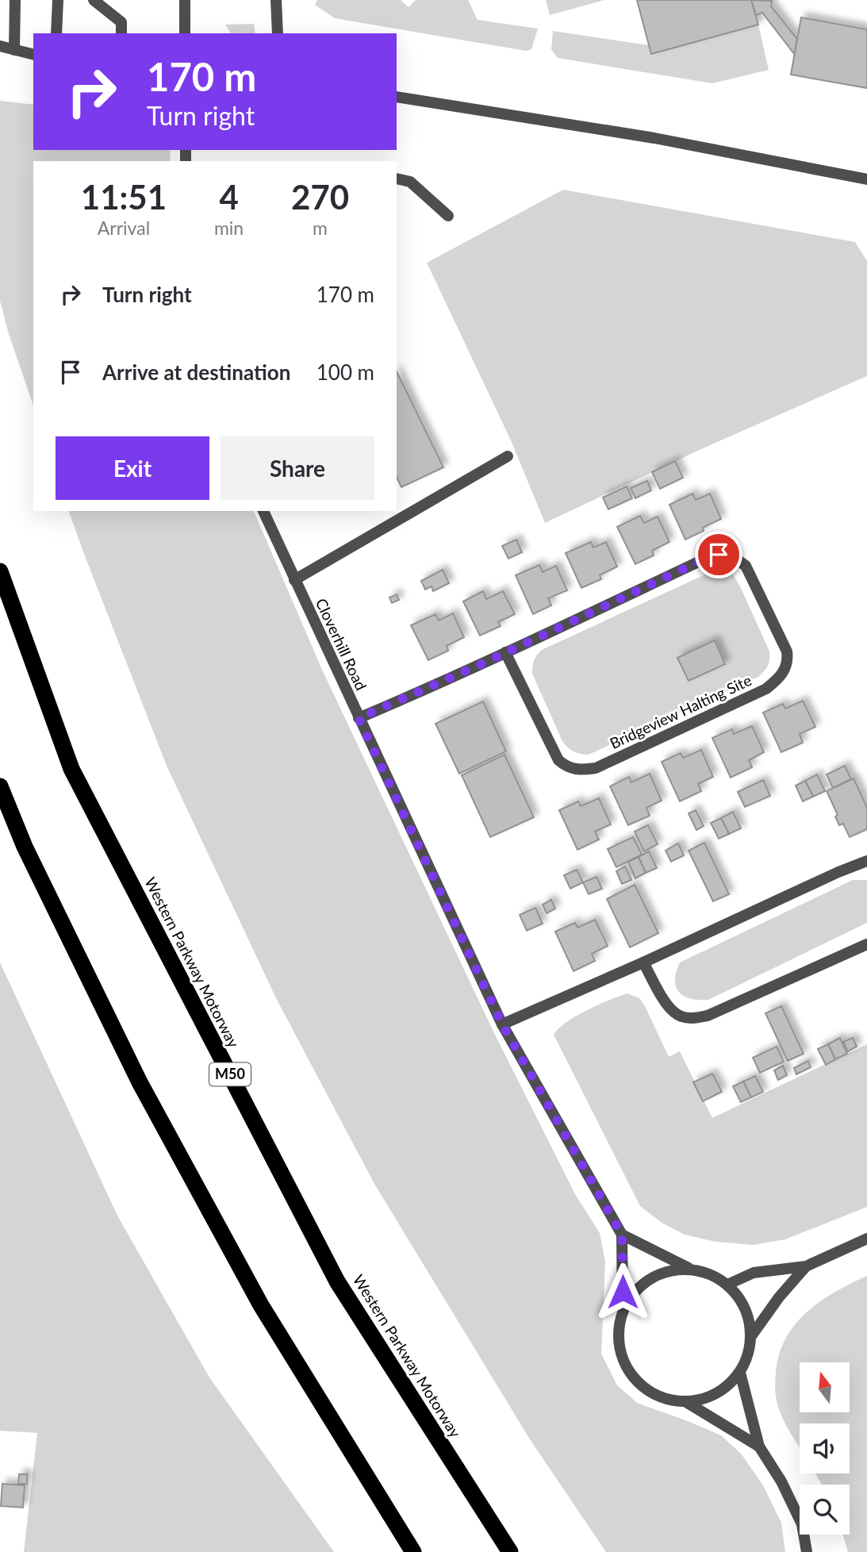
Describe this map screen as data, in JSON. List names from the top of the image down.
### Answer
{
  "streets": {
    "highway": ["Western Parkway Motorway", "M50"],
    "street": ["Cloverhill Road", "Bridgeview Halting Site"]
  },
  "crossings": [
    ["Cloverhill Road", "Bridgeview Halting Site"]
  ],
  "north": "top",
  "page": {
    "turn": ["170 m", "Turn right"],
    "eta": [
      "11:51",
      "Arrival",
      "4",
      "min",
      "270",
      "m"
    ],
    "list": [
      {
        "name": "Turn right",
        "value": "170 m"
      },
      {
        "name": "Arrive at destination",
        "value": "100 m"
      }
    ],
    "buttons": ["Exit", "Share"]
  }
}
